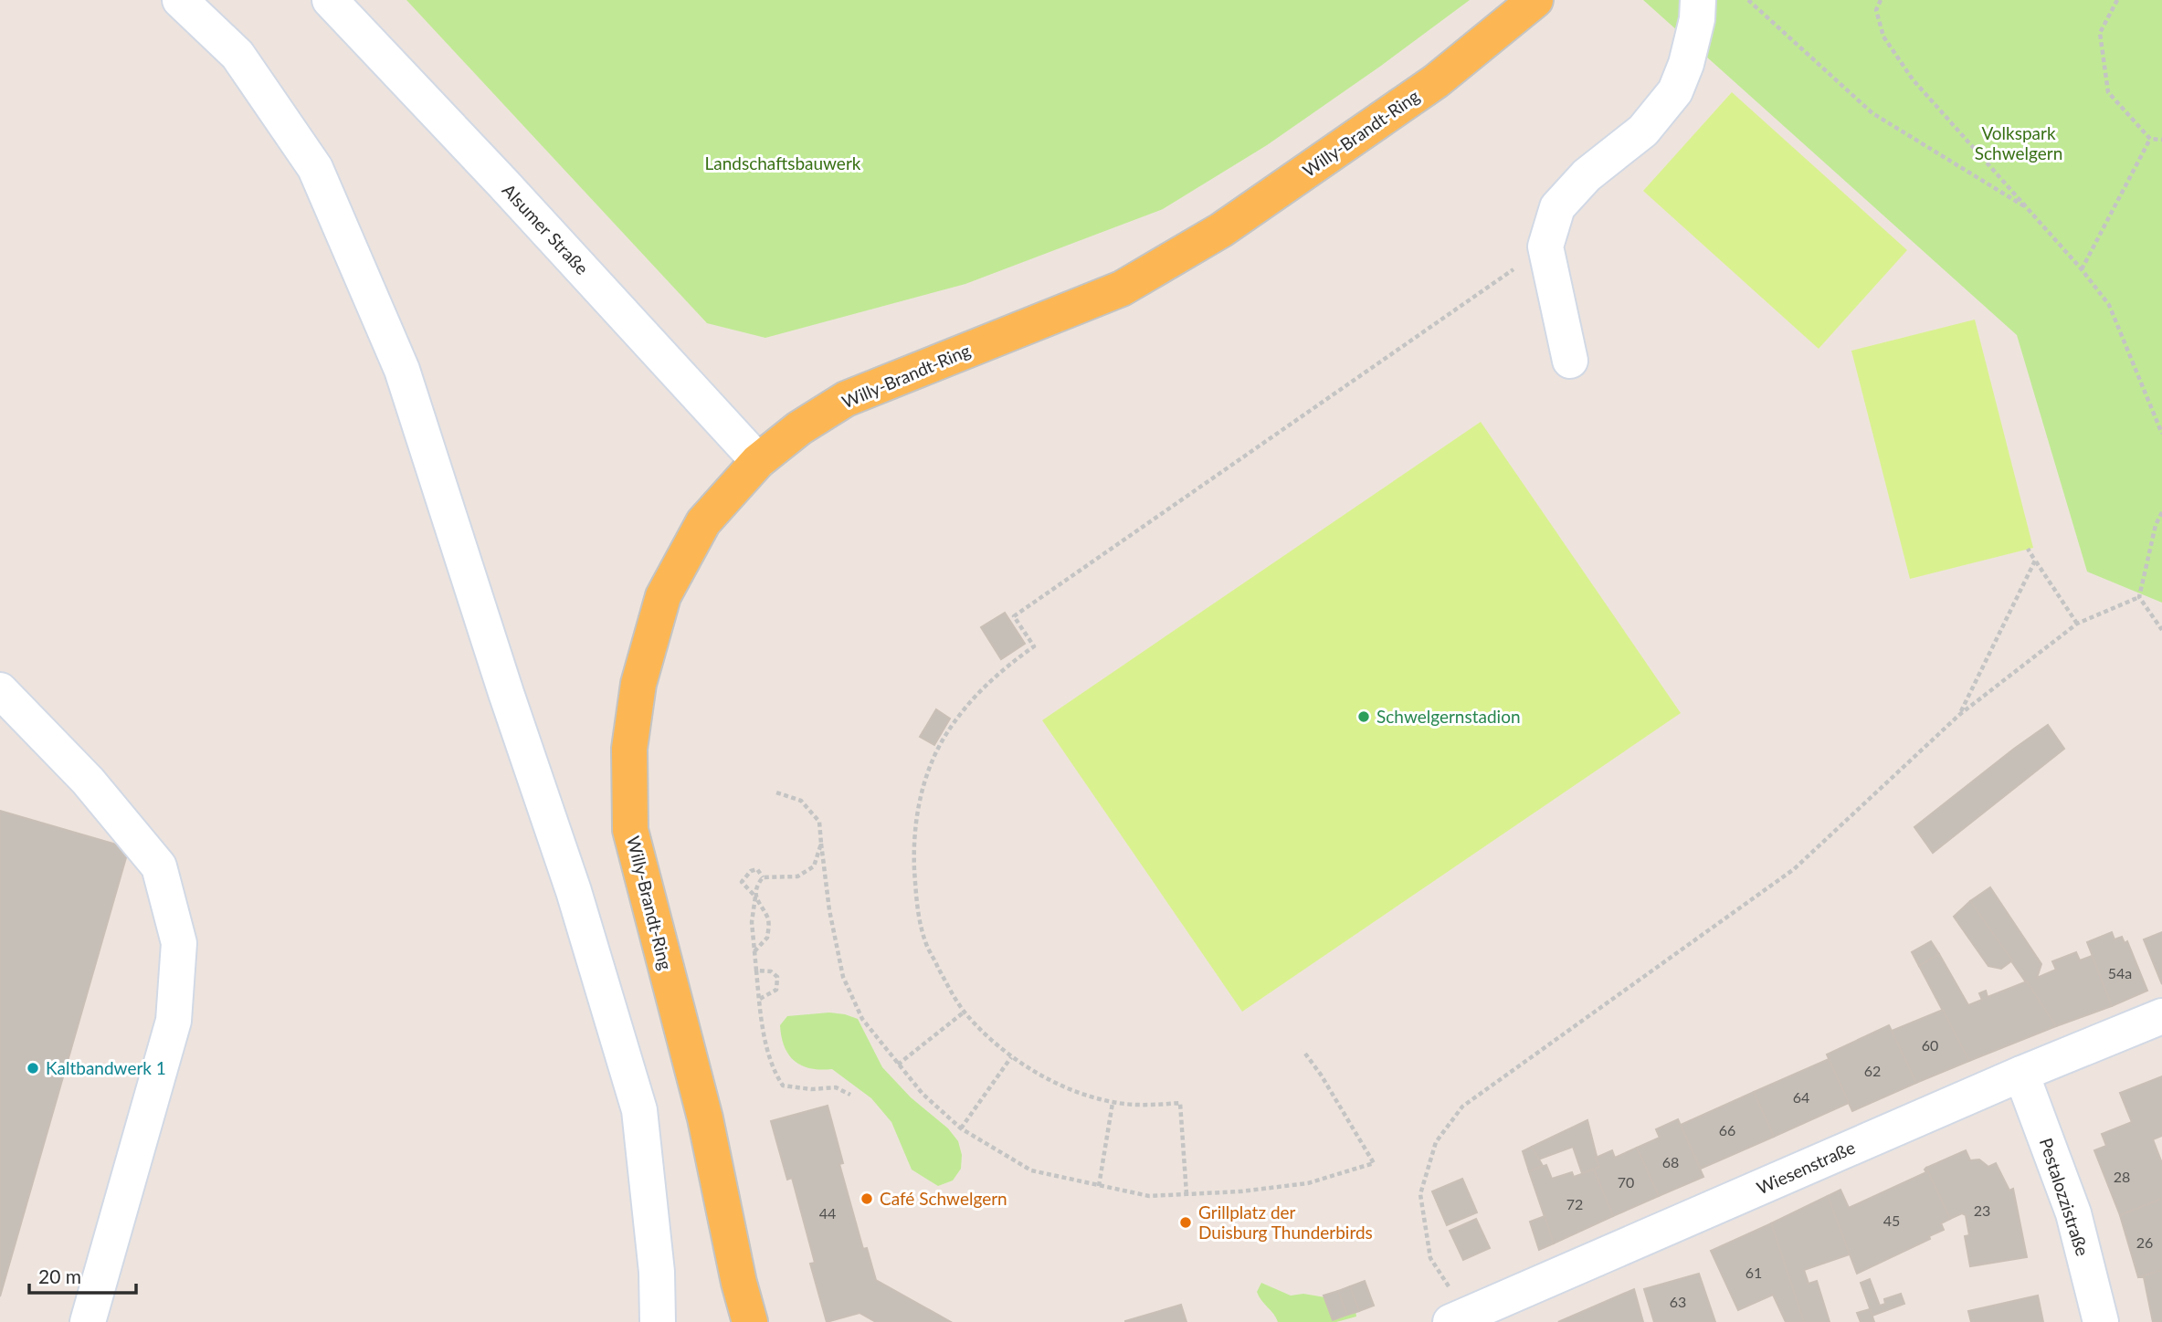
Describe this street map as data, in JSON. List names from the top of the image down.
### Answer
{
  "streets": {
    "main road": ["Willy-Brandt-Ring"],
    "street": ["Alsumer Straße", "Wiesenstraße", "Pestalozzistraße"]
  },
  "crossings": [
    ["Willy-Brandt-Ring", "Alsumer Straße"],
    ["Wiesenstraße", "Pestalozzistraße"]
  ],
  "parks": ["Volkspark Schwelgern", "Landschaftsbauwerk"],
  "places": [
    "Schwelgernstadion",
    "Kaltbandwerk 1",
    "Café Schwelgern",
    "Grillplatz der Duisburg Thunderbirds"
  ],
  "house_numbers": [
    "54a",
    "60",
    "62",
    "64",
    "66",
    "68",
    "28",
    "70",
    "72",
    "23",
    "44",
    "45",
    "26",
    "61",
    "63"
  ],
  "scale_bar": "20 m"
}
